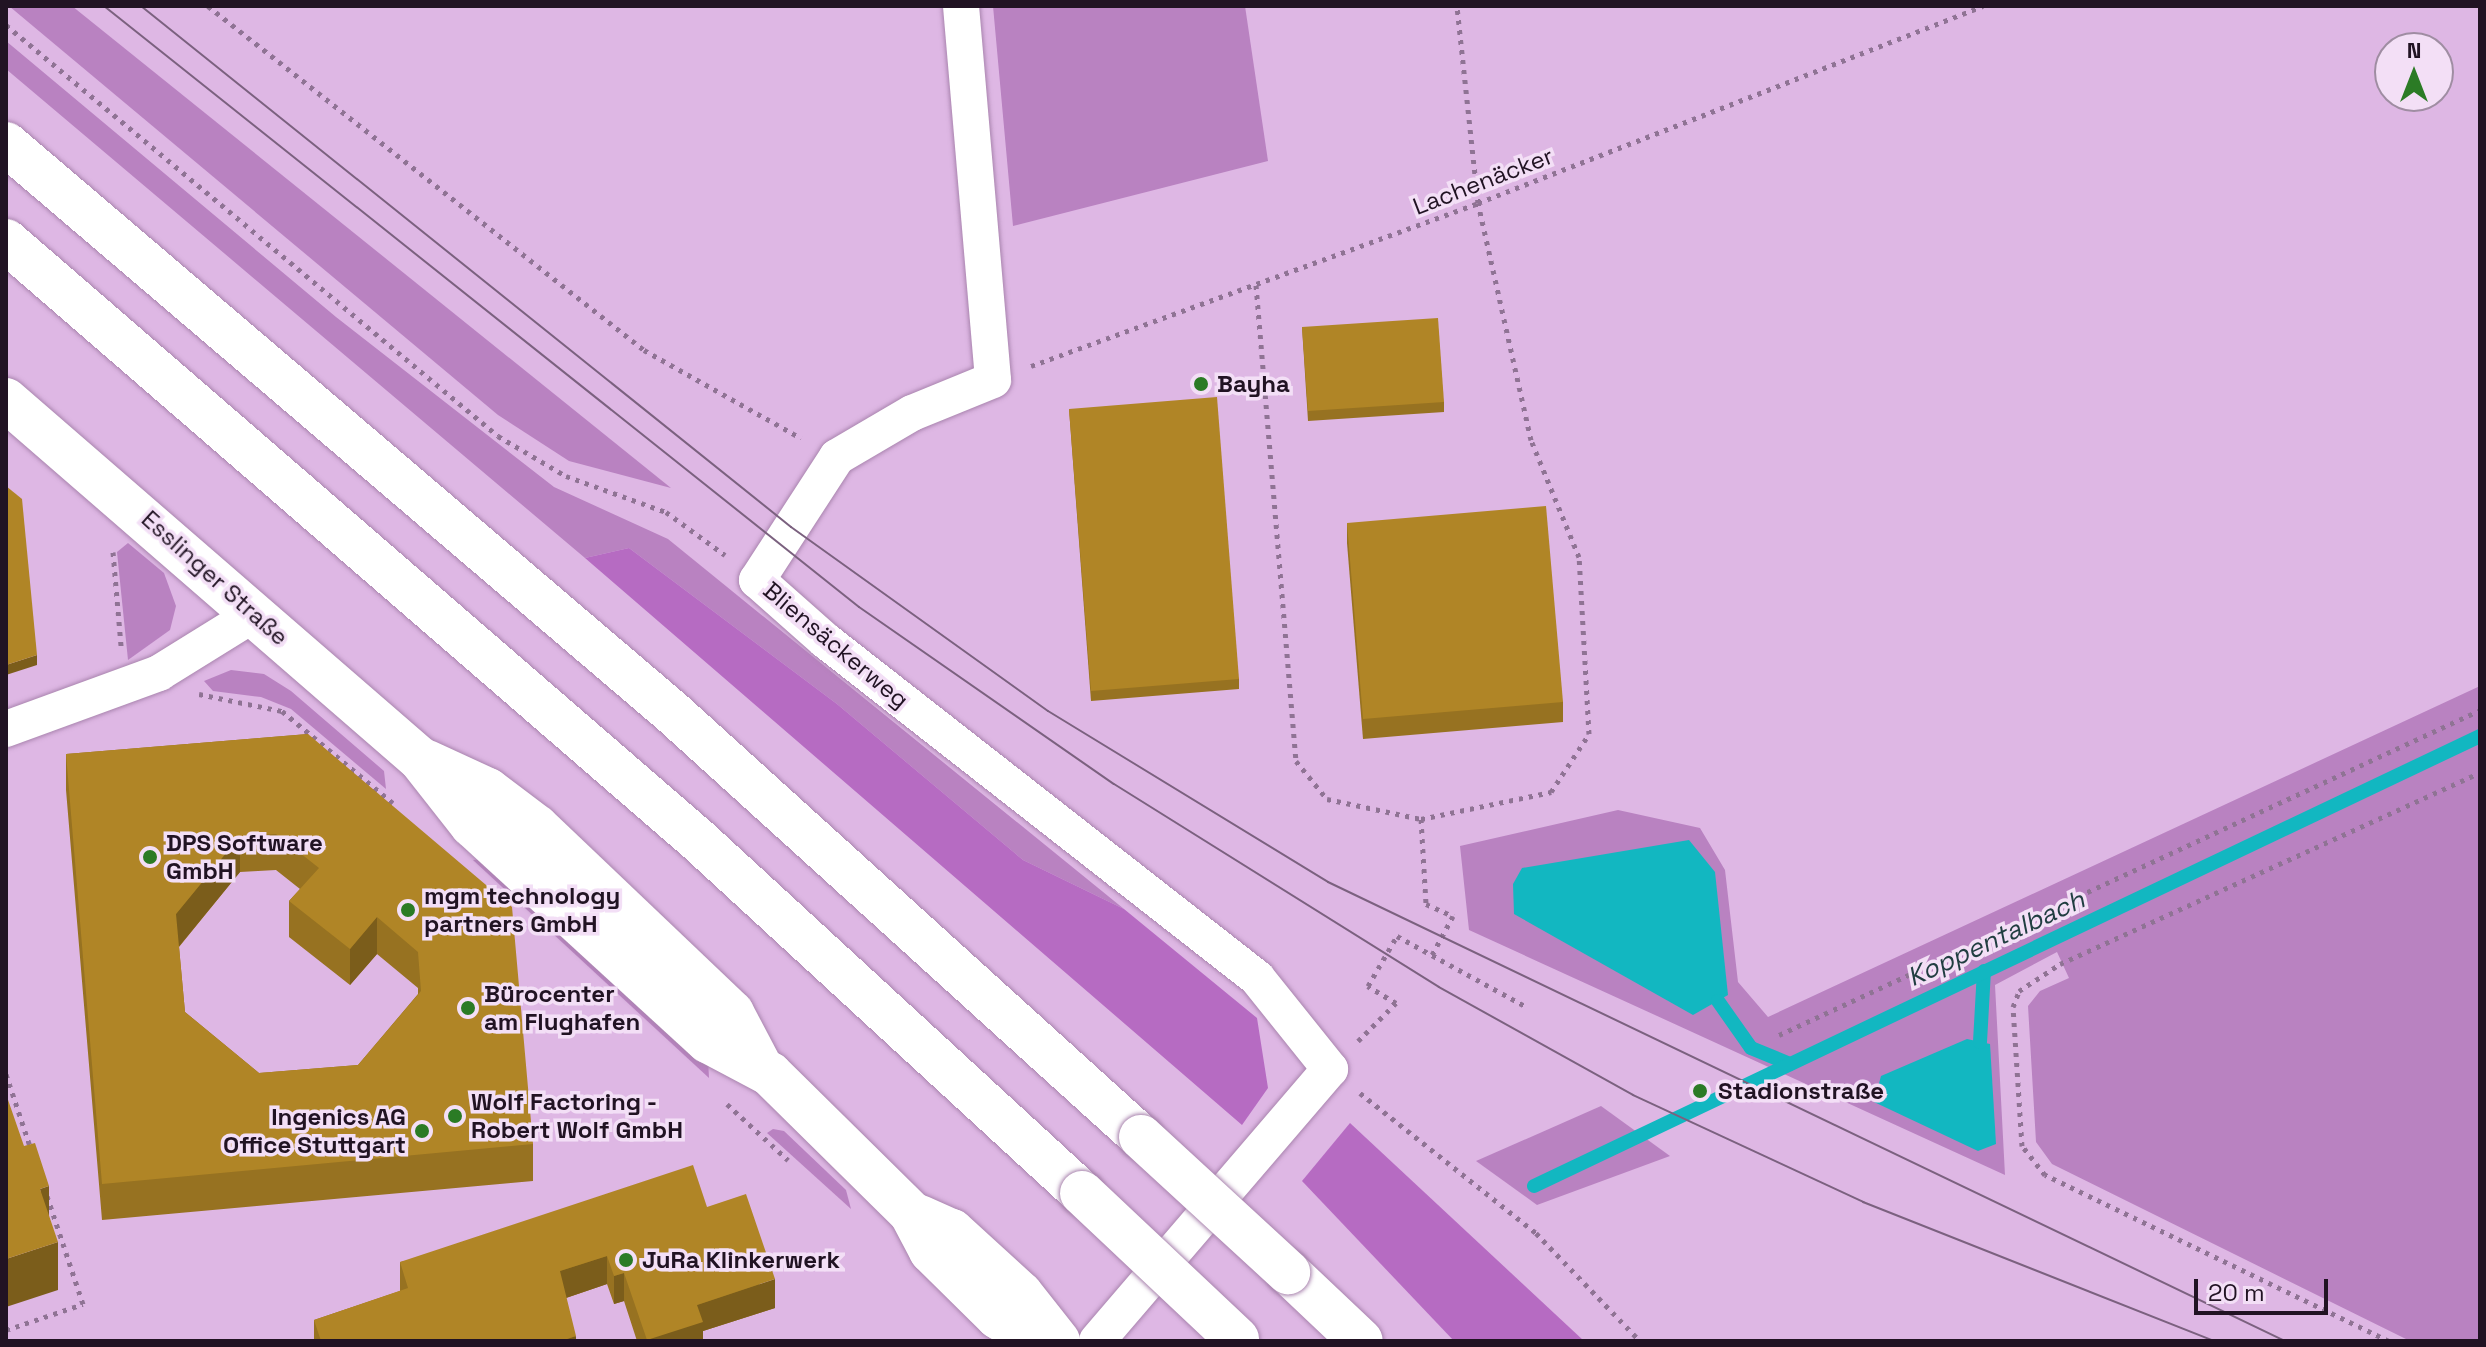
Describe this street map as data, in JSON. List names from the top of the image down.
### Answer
{
  "streets": {
    "main road": ["Esslinger Straße"],
    "street": ["Bliensäckerweg"],
    "path": ["Lachenäcker"]
  },
  "crossings": [
    ["Lachenäcker", "Bliensäckerweg"]
  ],
  "water": ["Koppentalbach"],
  "places": [
    "Bayha",
    "DPS Software GmbH",
    "mgm technology partners GmbH",
    "Bürocenter am Flughafen",
    "Stadionstraße",
    "Wolf Factoring - Robert Wolf GmbH",
    "Ingenics AG Office Stuttgart",
    "JuRa Klinkerwerk"
  ],
  "scale_bar": "20 m",
  "north": "top"
}
